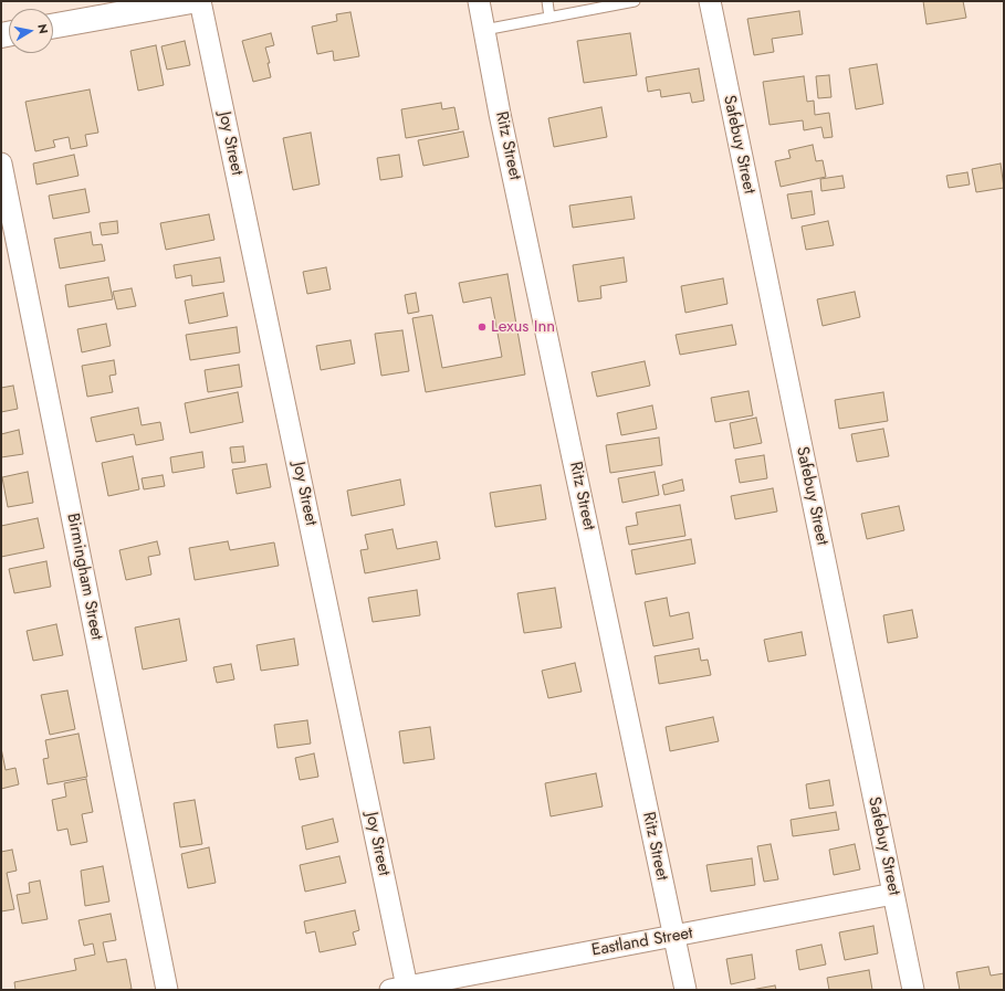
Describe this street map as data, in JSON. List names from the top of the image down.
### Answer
{
  "streets": {
    "street": [
      "Joy Street",
      "Safebuy Street",
      "Ritz Street",
      "Birmingham Street",
      "Eastland Street"
    ]
  },
  "crossings": [
    ["Joy Street", "Eastland Street"],
    ["Safebuy Street", "Eastland Street"],
    ["Ritz Street", "Eastland Street"]
  ],
  "places": ["Lexus Inn"],
  "north": "right"
}
